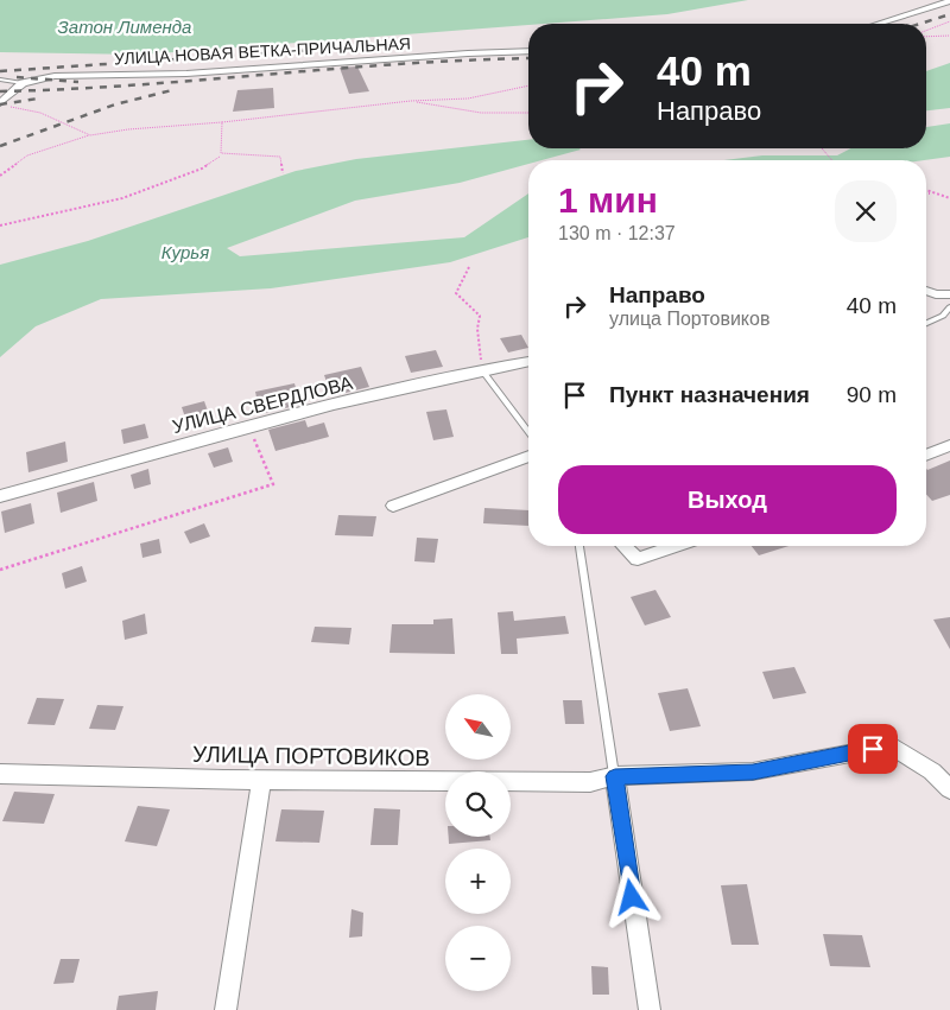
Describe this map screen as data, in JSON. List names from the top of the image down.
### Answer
{
  "streets": {
    "street": ["УЛИЦА НОВАЯ ВЕТКА-ПРИЧАЛЬНАЯ", "УЛИЦА СВЕРДЛОВА", "УЛИЦА ПОРТОВИКОВ"]
  },
  "water": ["Затон Лименда", "Курья"],
  "north": "top left",
  "page": {
    "turn": ["40 m", "Направо"],
    "heading": ["1 мин", "130 m · 12:37"],
    "list": [
      {
        "name": "Направо",
        "note": "улица Портовиков",
        "value": "40 m"
      },
      {
        "name": "Пункт назначения",
        "value": "90 m"
      }
    ],
    "buttons": "Выход",
    "map_buttons": ["+", "−"]
  }
}
